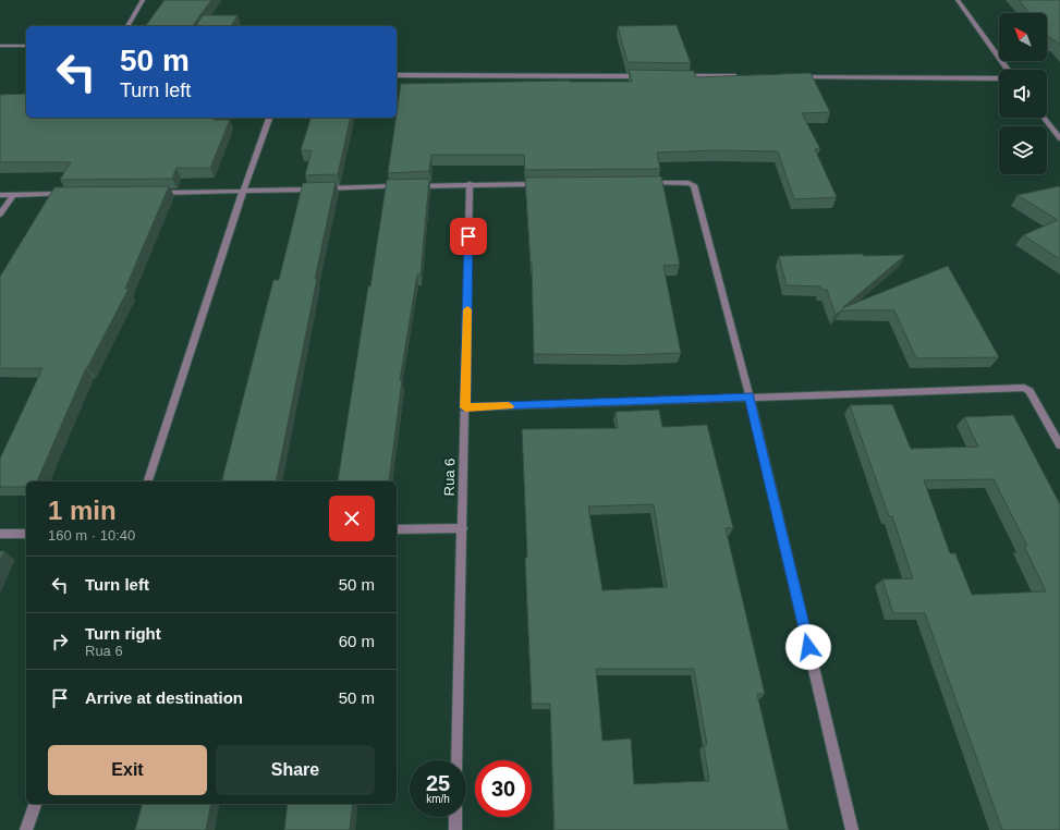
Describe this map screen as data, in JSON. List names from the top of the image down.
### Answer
{
  "streets": {
    "street": ["Rua 6"]
  },
  "north": "top left",
  "page": {
    "turn": ["50 m", "Turn left"],
    "heading": ["1 min", "160 m · 10:40"],
    "list": [
      {
        "name": "Turn left",
        "value": "50 m"
      },
      {
        "name": "Turn right",
        "note": "Rua 6",
        "value": "60 m"
      },
      {
        "name": "Arrive at destination",
        "value": "50 m"
      }
    ],
    "buttons": ["Exit", "Share"],
    "speed": "25 km/h",
    "limit": "30"
  }
}
